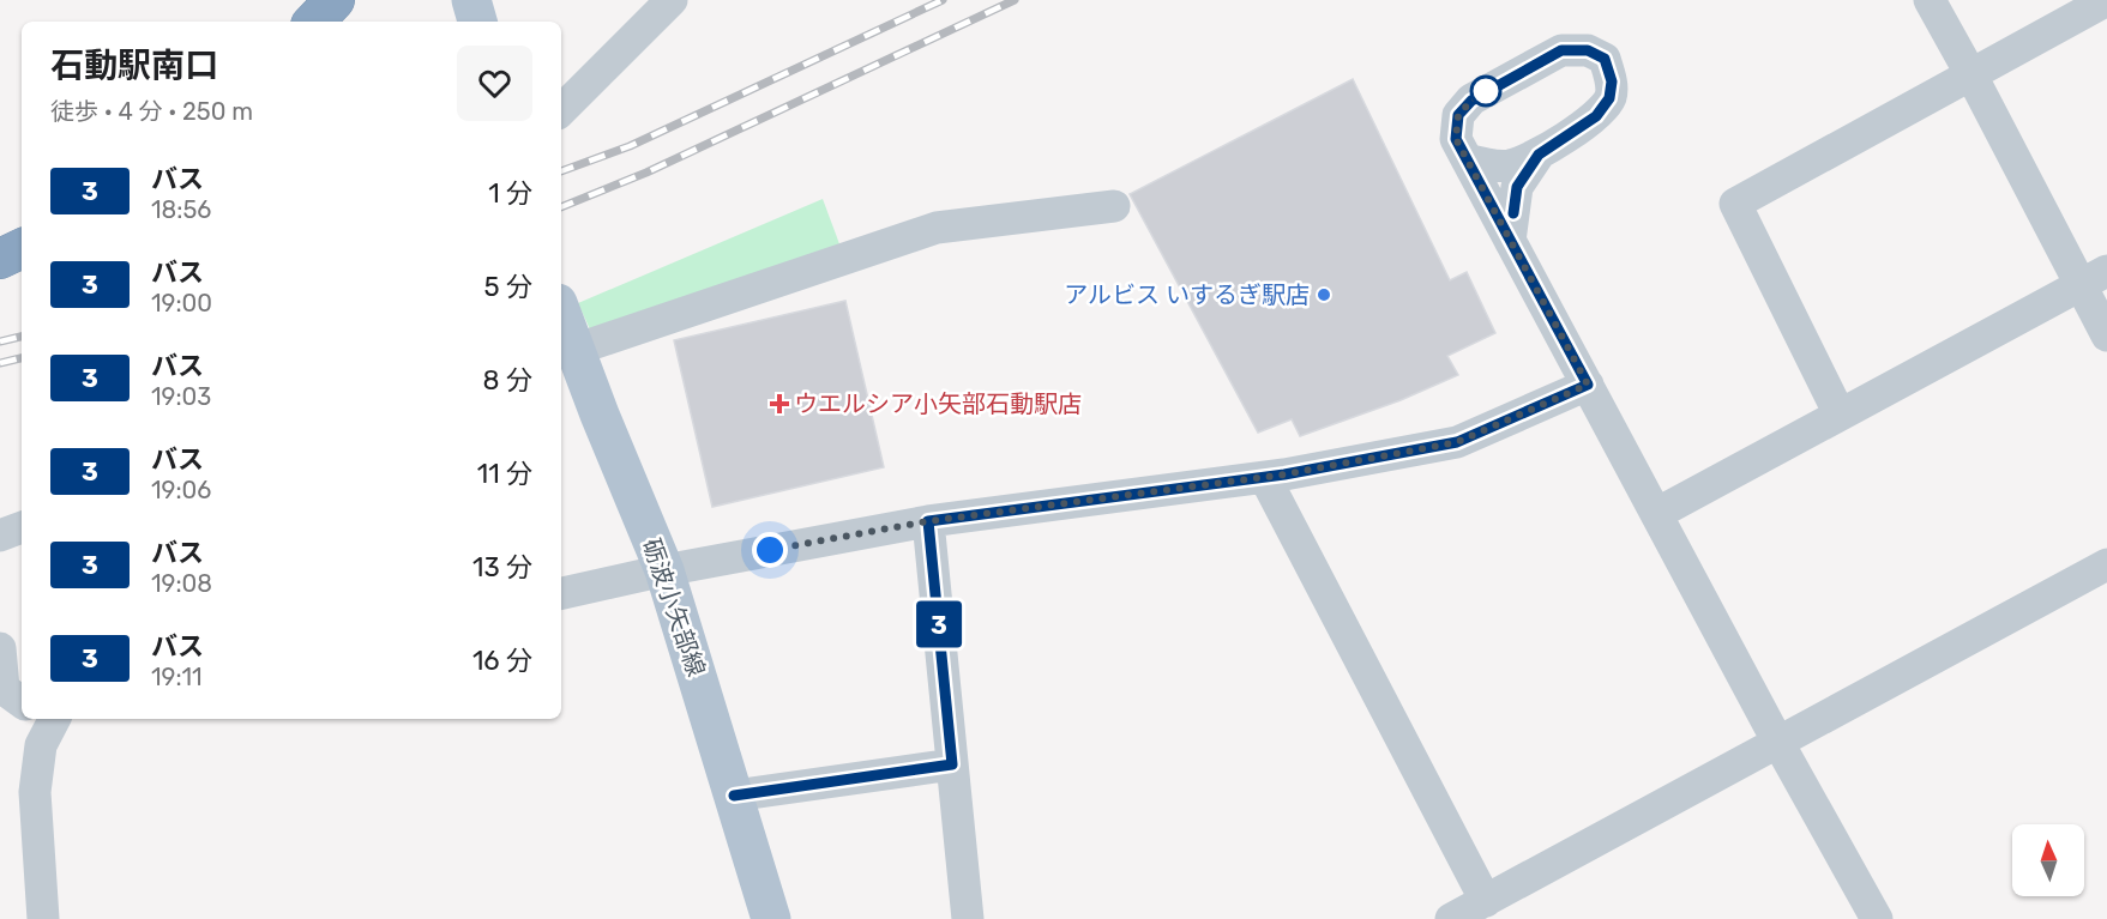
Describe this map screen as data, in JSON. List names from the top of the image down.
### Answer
{
  "streets": {
    "main road": ["砺波小矢部線"]
  },
  "places": {
    "other": ["アルビス いするぎ駅店"],
    "health": ["ウエルシア小矢部石動駅店"]
  },
  "lines": ["bus line 3"],
  "north": "top",
  "page": {
    "on_map": "3",
    "heading": ["石動駅南口", "徒歩 · 4 分 · 250 m"],
    "list": [
      {
        "mark": "3",
        "name": "バス",
        "note": "18:56",
        "value": "1 分"
      },
      {
        "mark": "3",
        "name": "バス",
        "note": "19:00",
        "value": "5 分"
      },
      {
        "mark": "3",
        "name": "バス",
        "note": "19:03",
        "value": "8 分"
      },
      {
        "mark": "3",
        "name": "バス",
        "note": "19:06",
        "value": "11 分"
      },
      {
        "mark": "3",
        "name": "バス",
        "note": "19:08",
        "value": "13 分"
      },
      {
        "mark": "3",
        "name": "バス",
        "note": "19:11",
        "value": "16 分"
      }
    ]
  }
}
